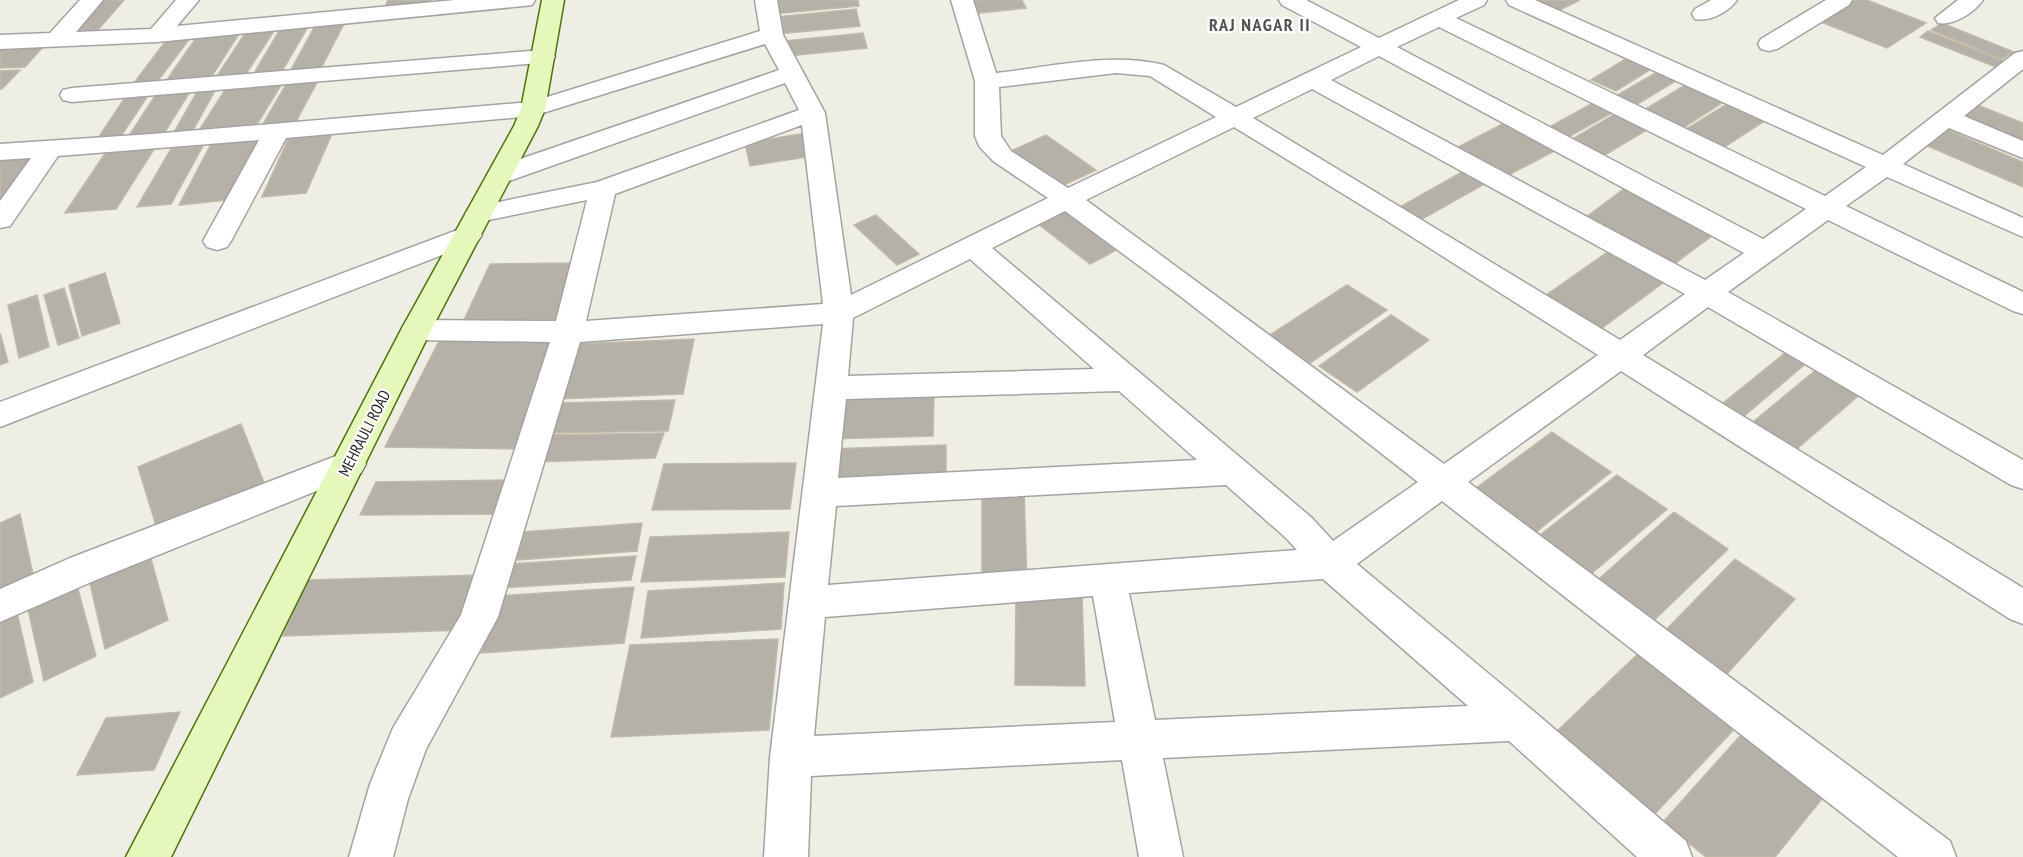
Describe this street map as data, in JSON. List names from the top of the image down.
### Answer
{
  "streets": {
    "street": ["MEHRAULI ROAD"]
  },
  "districts": ["RAJ NAGAR II"]
}
